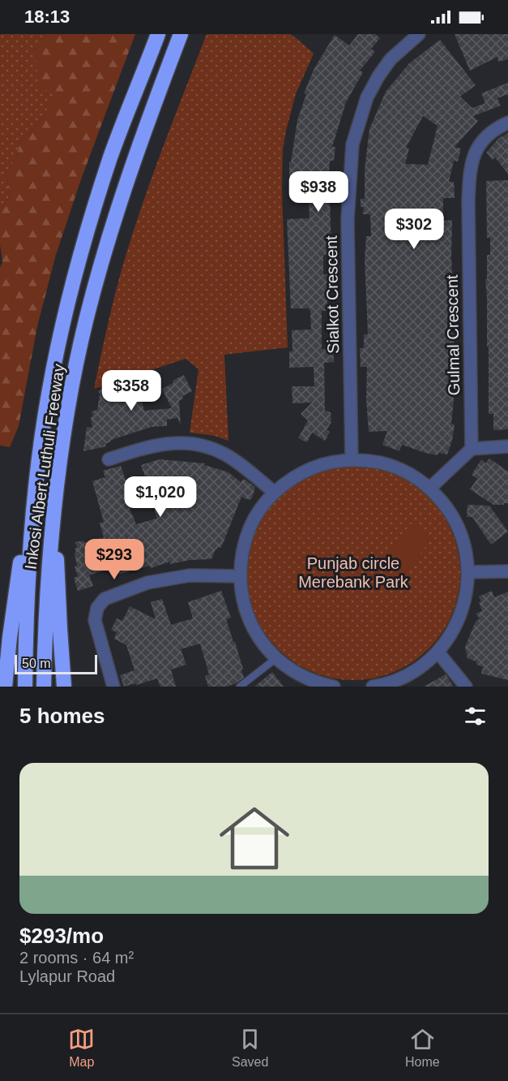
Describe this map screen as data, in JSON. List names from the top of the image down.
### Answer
{
  "streets": {
    "highway": ["Inkosi Albert Luthuli Freeway"],
    "street": ["Sialkot Crescent", "Gulmal Crescent"]
  },
  "parks": ["Punjab circle Merebank Park"],
  "scale_bar": "50 m",
  "page": {
    "status": "18:13",
    "price": [
      "$938",
      "$302",
      "$358",
      "$1,020",
      "$293"
    ],
    "scale": "50 m",
    "heading": "5 homes",
    "list": [
      {
        "name": "$293/mo",
        "note": "2 rooms · 64 m² · Lylapur Road"
      }
    ],
    "tabs": ["Map", "Saved", "Home"]
  }
}
